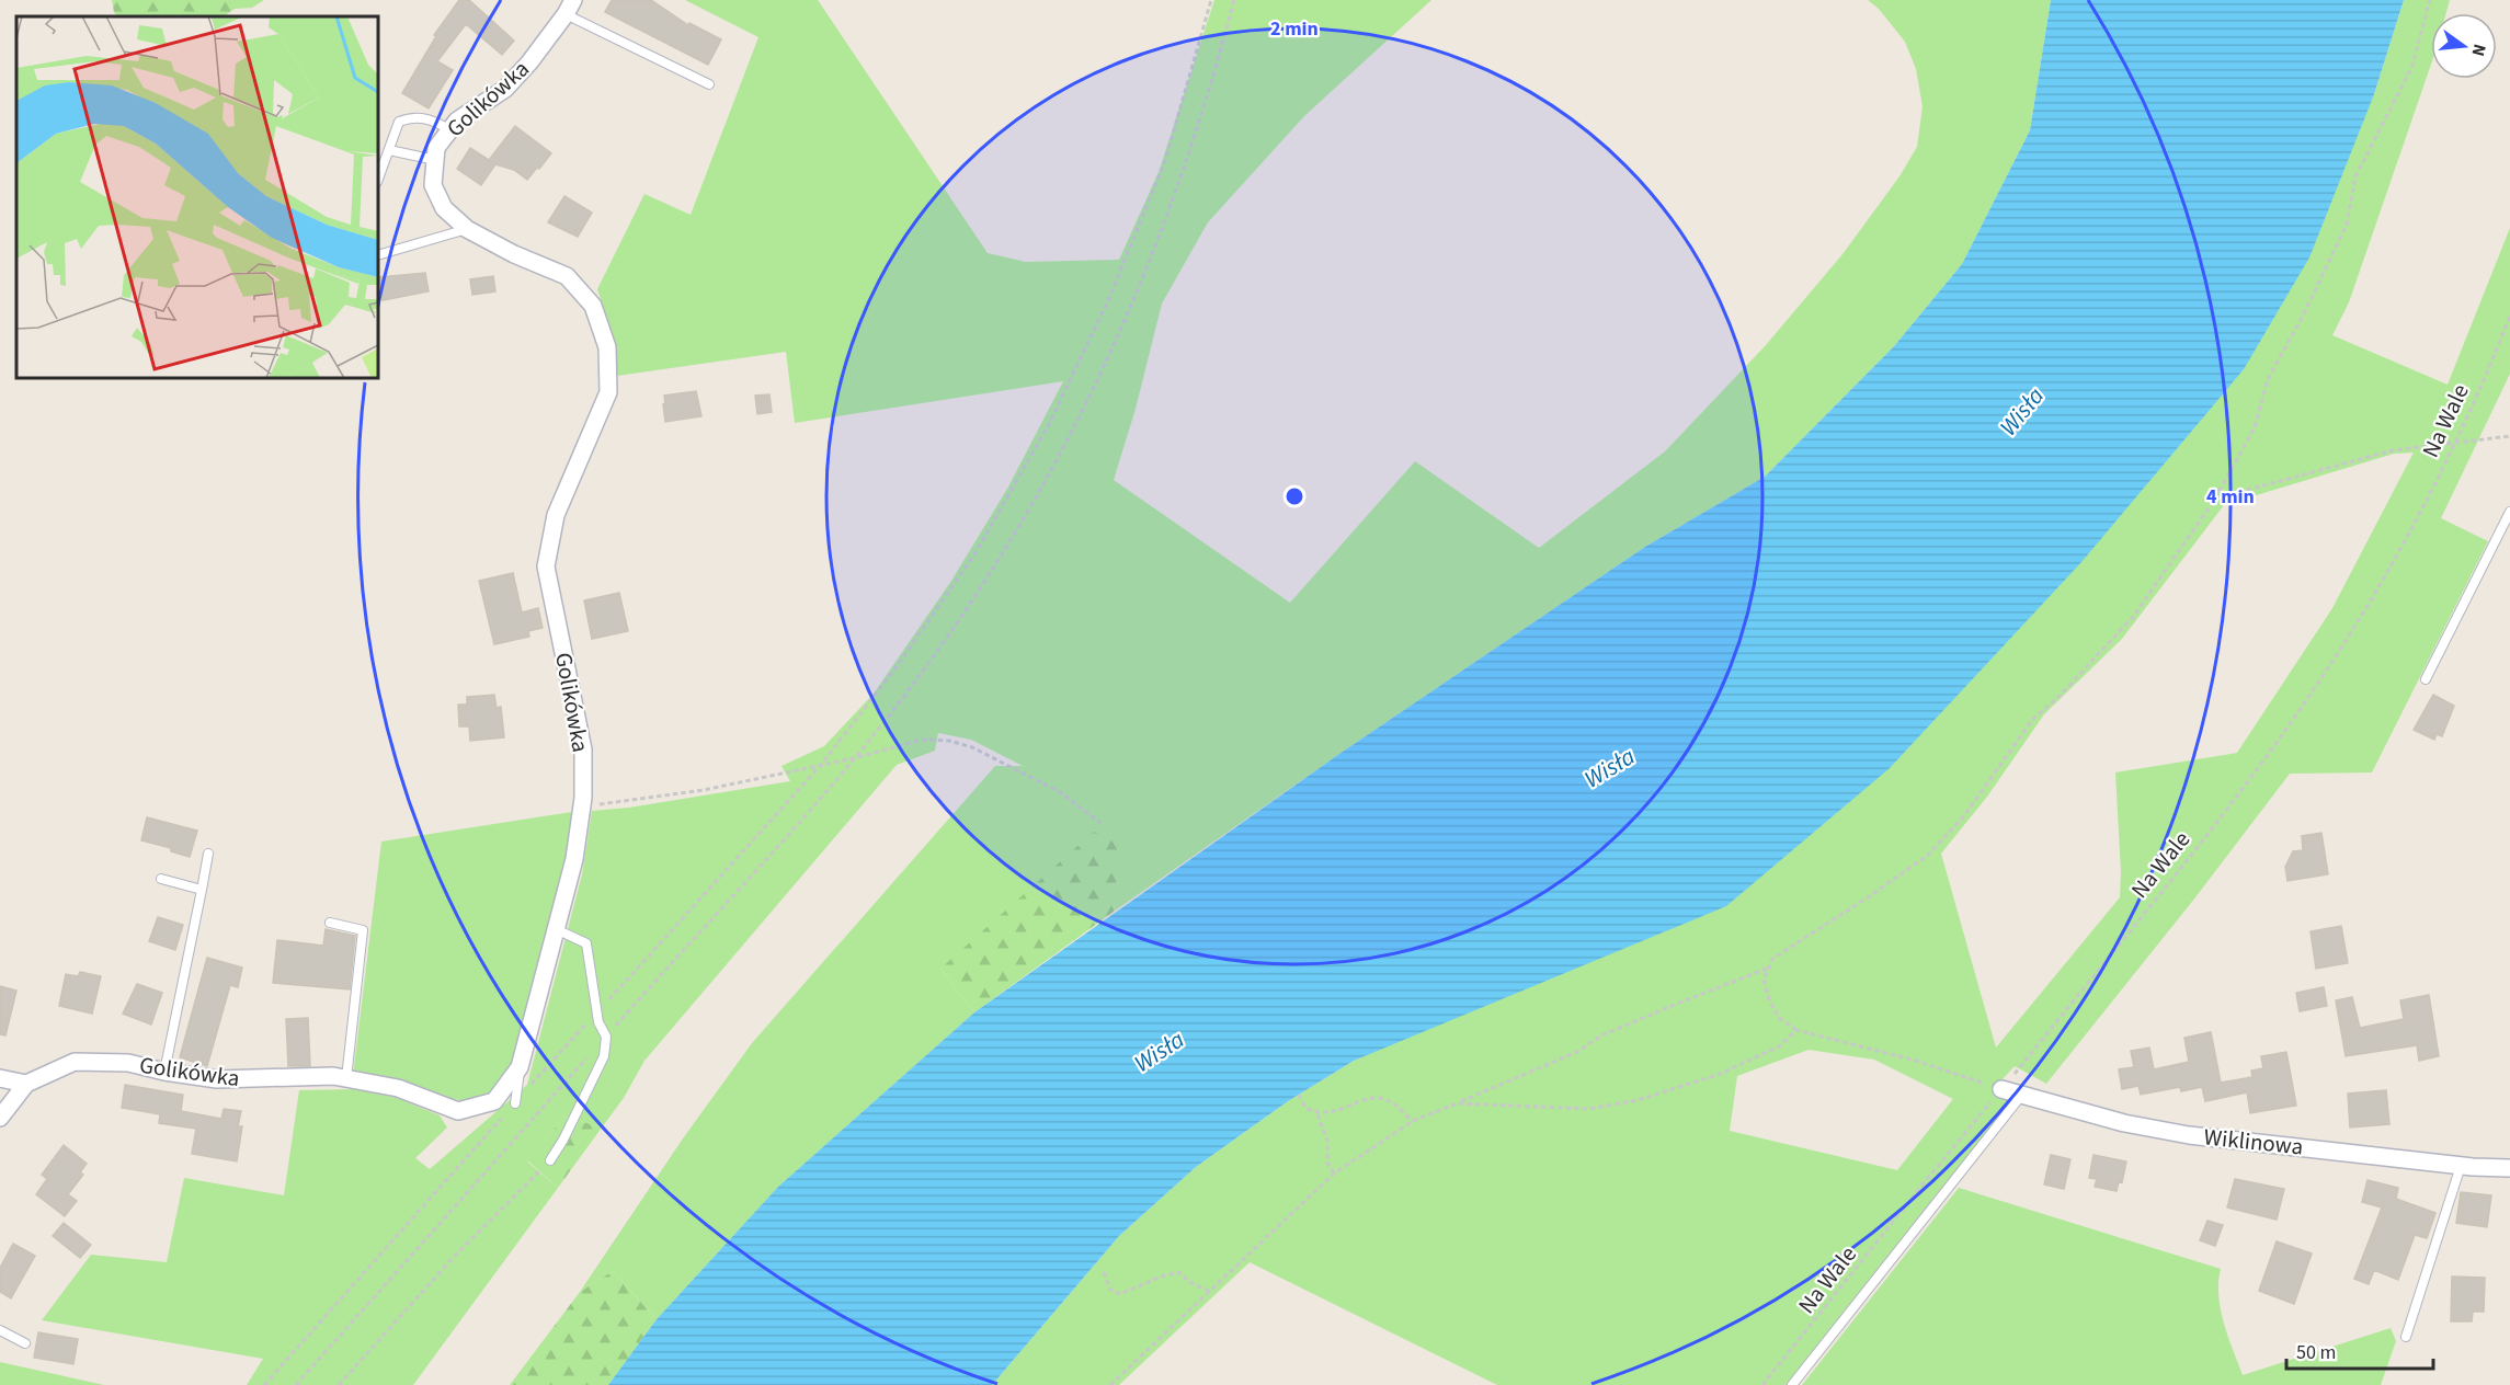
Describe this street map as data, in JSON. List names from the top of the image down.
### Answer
{
  "streets": {
    "street": ["Golikówka", "Wiklinowa"],
    "path": ["Na Wale"]
  },
  "crossings": [
    ["Na Wale", "Wiklinowa"]
  ],
  "water": ["Wisła"],
  "scale_bar": "50 m",
  "north": "right",
  "rings": ["2 min", "4 min"]
}
